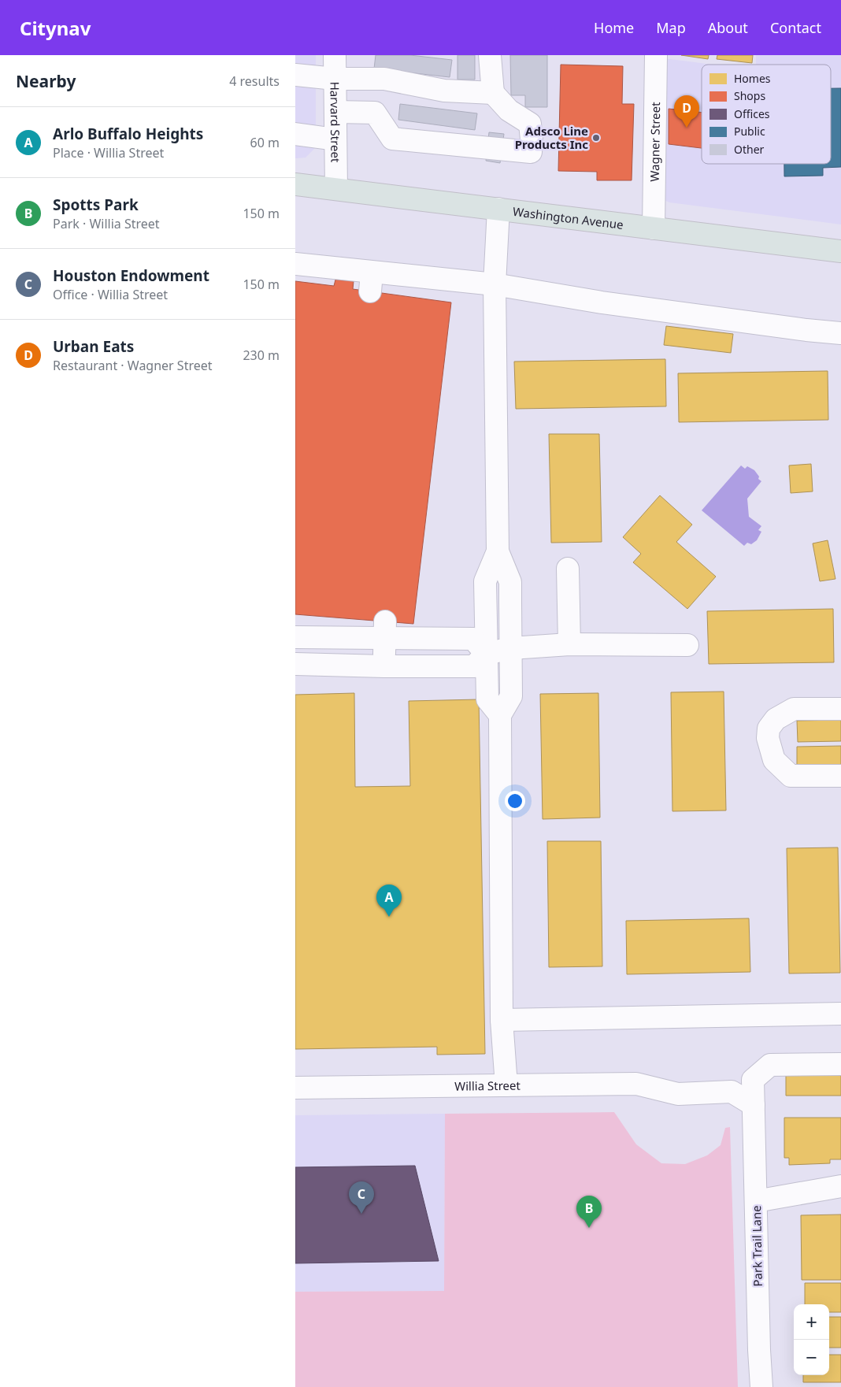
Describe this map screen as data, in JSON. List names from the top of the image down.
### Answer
{
  "streets": {
    "main road": ["Washington Avenue"],
    "street": [
      "Harvard Street",
      "Wagner Street",
      "Willia Street",
      "Park Trail Lane"
    ]
  },
  "crossings": [
    ["Harvard Street", "Washington Avenue"],
    ["Wagner Street", "Washington Avenue"],
    ["Willia Street", "Park Trail Lane"]
  ],
  "places": ["Adsco Line Products Inc"],
  "legend": [
    "Homes",
    "Shops",
    "Offices",
    "Public",
    "Other"
  ],
  "page": {
    "header": "Citynav",
    "nav": [
      "Home",
      "Map",
      "About",
      "Contact"
    ],
    "heading": ["Nearby", "4 results"],
    "pins": [
      "D",
      "A",
      "C",
      "B"
    ],
    "list": [
      {
        "mark": "A",
        "name": "Arlo Buffalo Heights",
        "note": "Place · Willia Street",
        "value": "60 m"
      },
      {
        "mark": "B",
        "name": "Spotts Park",
        "note": "Park · Willia Street",
        "value": "150 m"
      },
      {
        "mark": "C",
        "name": "Houston Endowment",
        "note": "Office · Willia Street",
        "value": "150 m"
      },
      {
        "mark": "D",
        "name": "Urban Eats",
        "note": "Restaurant · Wagner Street",
        "value": "230 m"
      }
    ],
    "map_buttons": ["+", "−"]
  }
}
